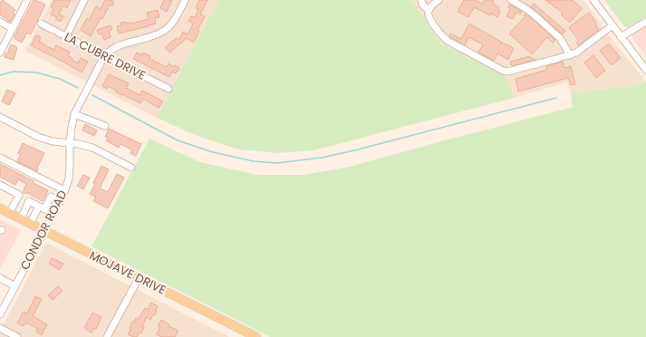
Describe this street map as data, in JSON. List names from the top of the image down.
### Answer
{
  "streets": {
    "main road": ["MOJAVE DRIVE"],
    "street": ["LA CUBRE DRIVE", "CONDOR ROAD"]
  },
  "crossings": [
    ["LA CUBRE DRIVE", "CONDOR ROAD"],
    ["CONDOR ROAD", "MOJAVE DRIVE"]
  ]
}
